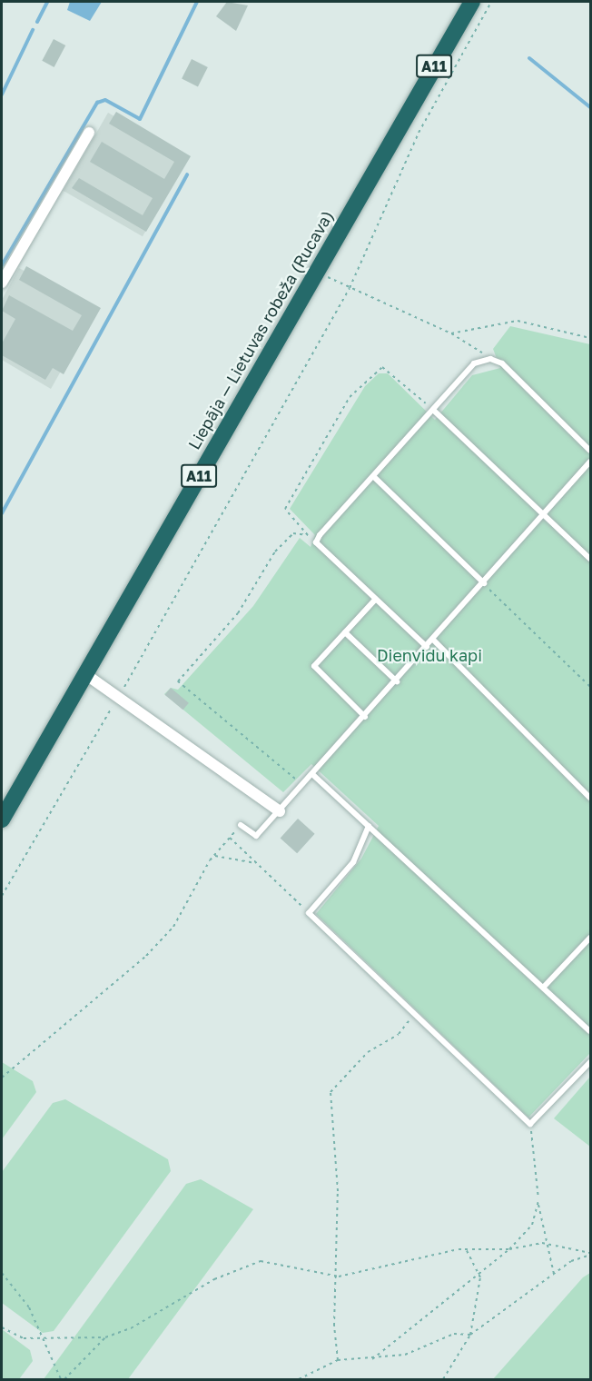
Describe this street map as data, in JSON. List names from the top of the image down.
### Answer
{
  "streets": {
    "highway": ["A11", "Liepāja — Lietuvas robeža (Rucava)"]
  },
  "parks": ["Dienvidu kapi"]
}
